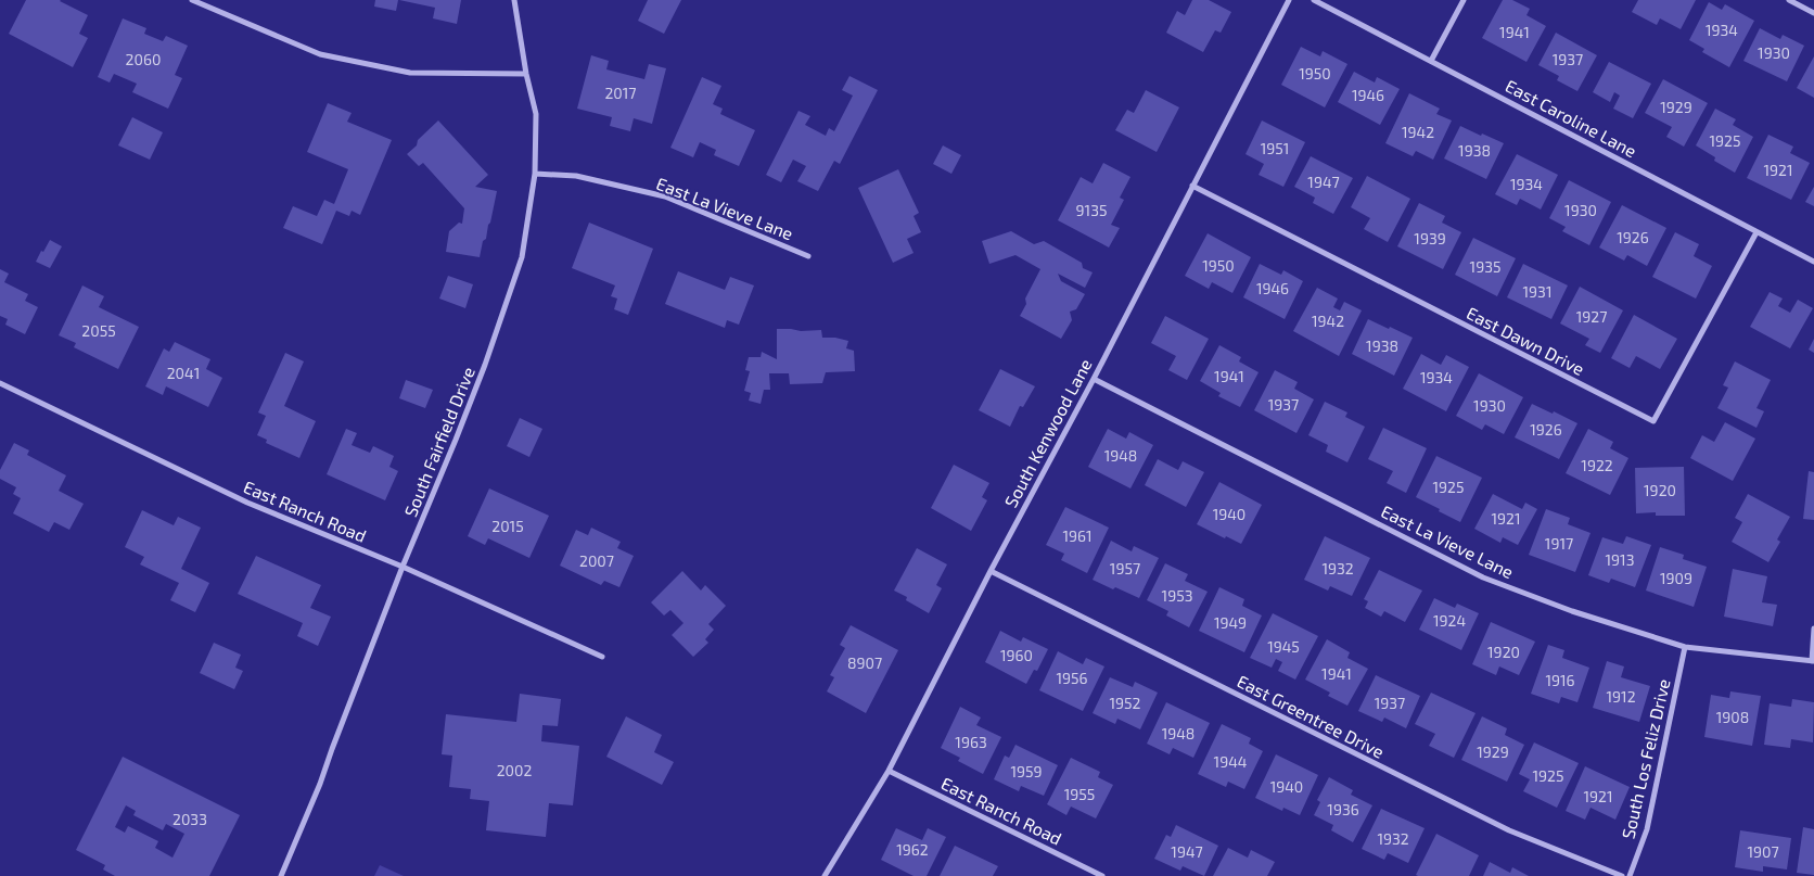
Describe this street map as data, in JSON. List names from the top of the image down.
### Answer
{
  "streets": {
    "street": [
      "East Caroline Lane",
      "East La Vieve Lane",
      "East Dawn Drive",
      "South Kenwood Lane",
      "South Fairfield Drive",
      "East Ranch Road",
      "East Greentree Drive",
      "South Los Feliz Drive"
    ]
  },
  "crossings": [
    ["East Caroline Lane", "East Dawn Drive"],
    ["East La Vieve Lane", "South Kenwood Lane"],
    ["East La Vieve Lane", "South Fairfield Drive"],
    ["East La Vieve Lane", "South Los Feliz Drive"],
    ["East Dawn Drive", "South Kenwood Lane"],
    ["South Kenwood Lane", "East Ranch Road"],
    ["South Kenwood Lane", "East Greentree Drive"],
    ["South Fairfield Drive", "East Ranch Road"]
  ],
  "house_numbers": [
    "1934",
    "1941",
    "1930",
    "2060",
    "1937",
    "1950",
    "2017",
    "1946",
    "1929",
    "1942",
    "1925",
    "1951",
    "1938",
    "1921",
    "1947",
    "1934",
    "9135",
    "1930",
    "1926",
    "1939",
    "1950",
    "1935",
    "1946",
    "1931",
    "1927",
    "1942",
    "2055",
    "1938",
    "2041",
    "1941",
    "1934",
    "1937",
    "1930",
    "1926",
    "1948",
    "1922",
    "1925",
    "1920",
    "1940",
    "1921",
    "2015",
    "1961",
    "1917",
    "1913",
    "2007",
    "1957",
    "1932",
    "1909",
    "1953",
    "1924",
    "1949",
    "1945",
    "1920",
    "1960",
    "8907",
    "1941",
    "1956",
    "1916",
    "1912",
    "1952",
    "1937",
    "1908",
    "1948",
    "1963",
    "1929",
    "1944",
    "2002",
    "1959",
    "1925",
    "1940",
    "1955",
    "1921",
    "1936",
    "2033",
    "1932",
    "1962",
    "1947",
    "1907"
  ]
}
